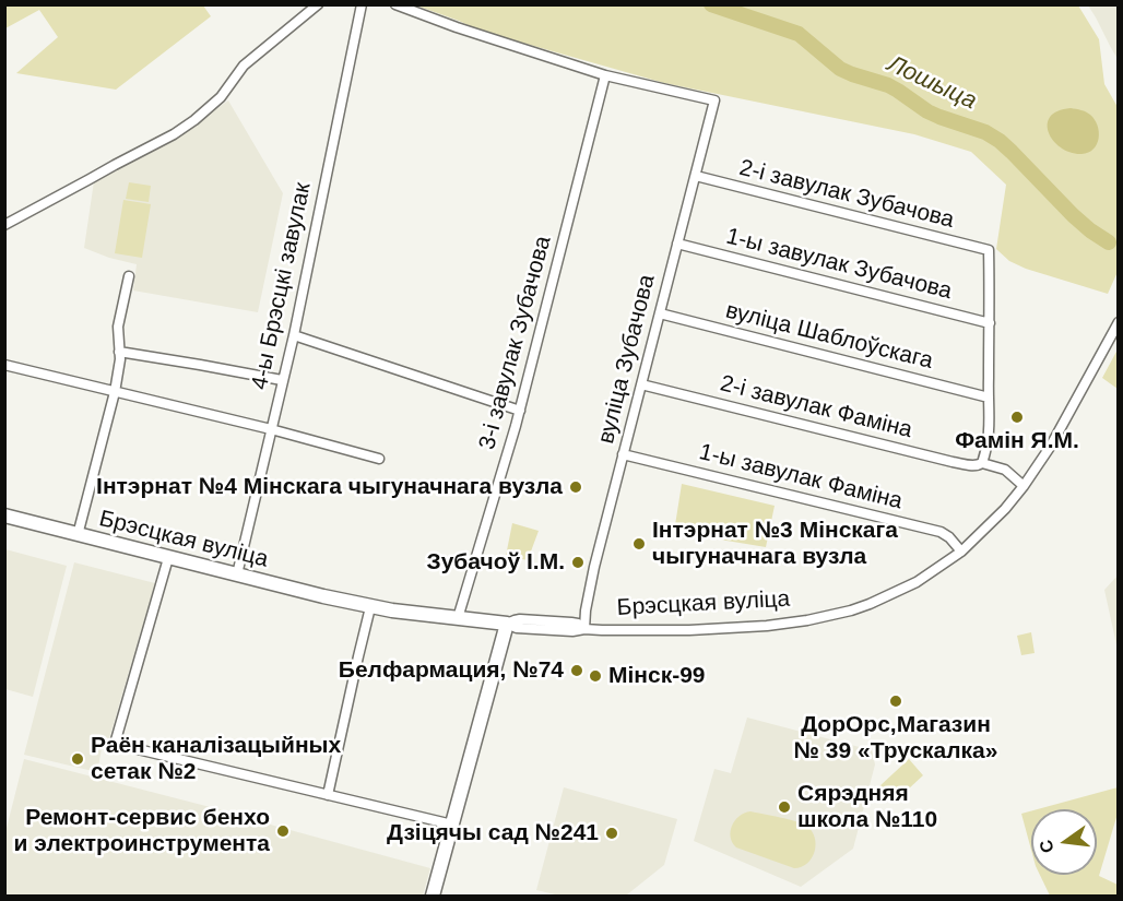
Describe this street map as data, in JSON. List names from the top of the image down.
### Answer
{
  "streets": {
    "street": [
      "2-і завулак Зубачова",
      "1-ы завулак Зубачова",
      "4-ы Брэсцкі завулак",
      "вуліца Шаблоўскага",
      "3-і завулак Зубачова",
      "вуліца Зубачова",
      "2-і завулак Фаміна",
      "1-ы завулак Фаміна",
      "Брэсцкая вуліца"
    ]
  },
  "crossings": [
    ["2-і завулак Зубачова", "1-ы завулак Зубачова"],
    ["2-і завулак Зубачова", "вуліца Зубачова"],
    ["1-ы завулак Зубачова", "вуліца Зубачова"],
    ["4-ы Брэсцкі завулак", "Брэсцкая вуліца"],
    ["вуліца Шаблоўскага", "вуліца Зубачова"],
    ["3-і завулак Зубачова", "вуліца Зубачова"],
    ["3-і завулак Зубачова", "Брэсцкая вуліца"],
    ["вуліца Зубачова", "2-і завулак Фаміна"],
    ["вуліца Зубачова", "1-ы завулак Фаміна"],
    ["вуліца Зубачова", "Брэсцкая вуліца"],
    ["1-ы завулак Фаміна", "Брэсцкая вуліца"]
  ],
  "water": ["Лошыца"],
  "places": [
    "Фамін Я.М.",
    "Інтэрнат №4 Мінскага чыгуначнага вузла",
    "Інтэрнат №3 Мінскага чыгуначнага вузла",
    "Зубачоў І.М.",
    "Белфармация, №74",
    "Мінск-99",
    "ДорОрс,Магазин № 39 «Трускалка»",
    "Раён каналізацыйных сетак №2",
    "Сярэдняя школа №110",
    "Ремонт-сервис бенхо и электроинструмента",
    "Дзіцячы сад №241"
  ],
  "north": "left"
}
